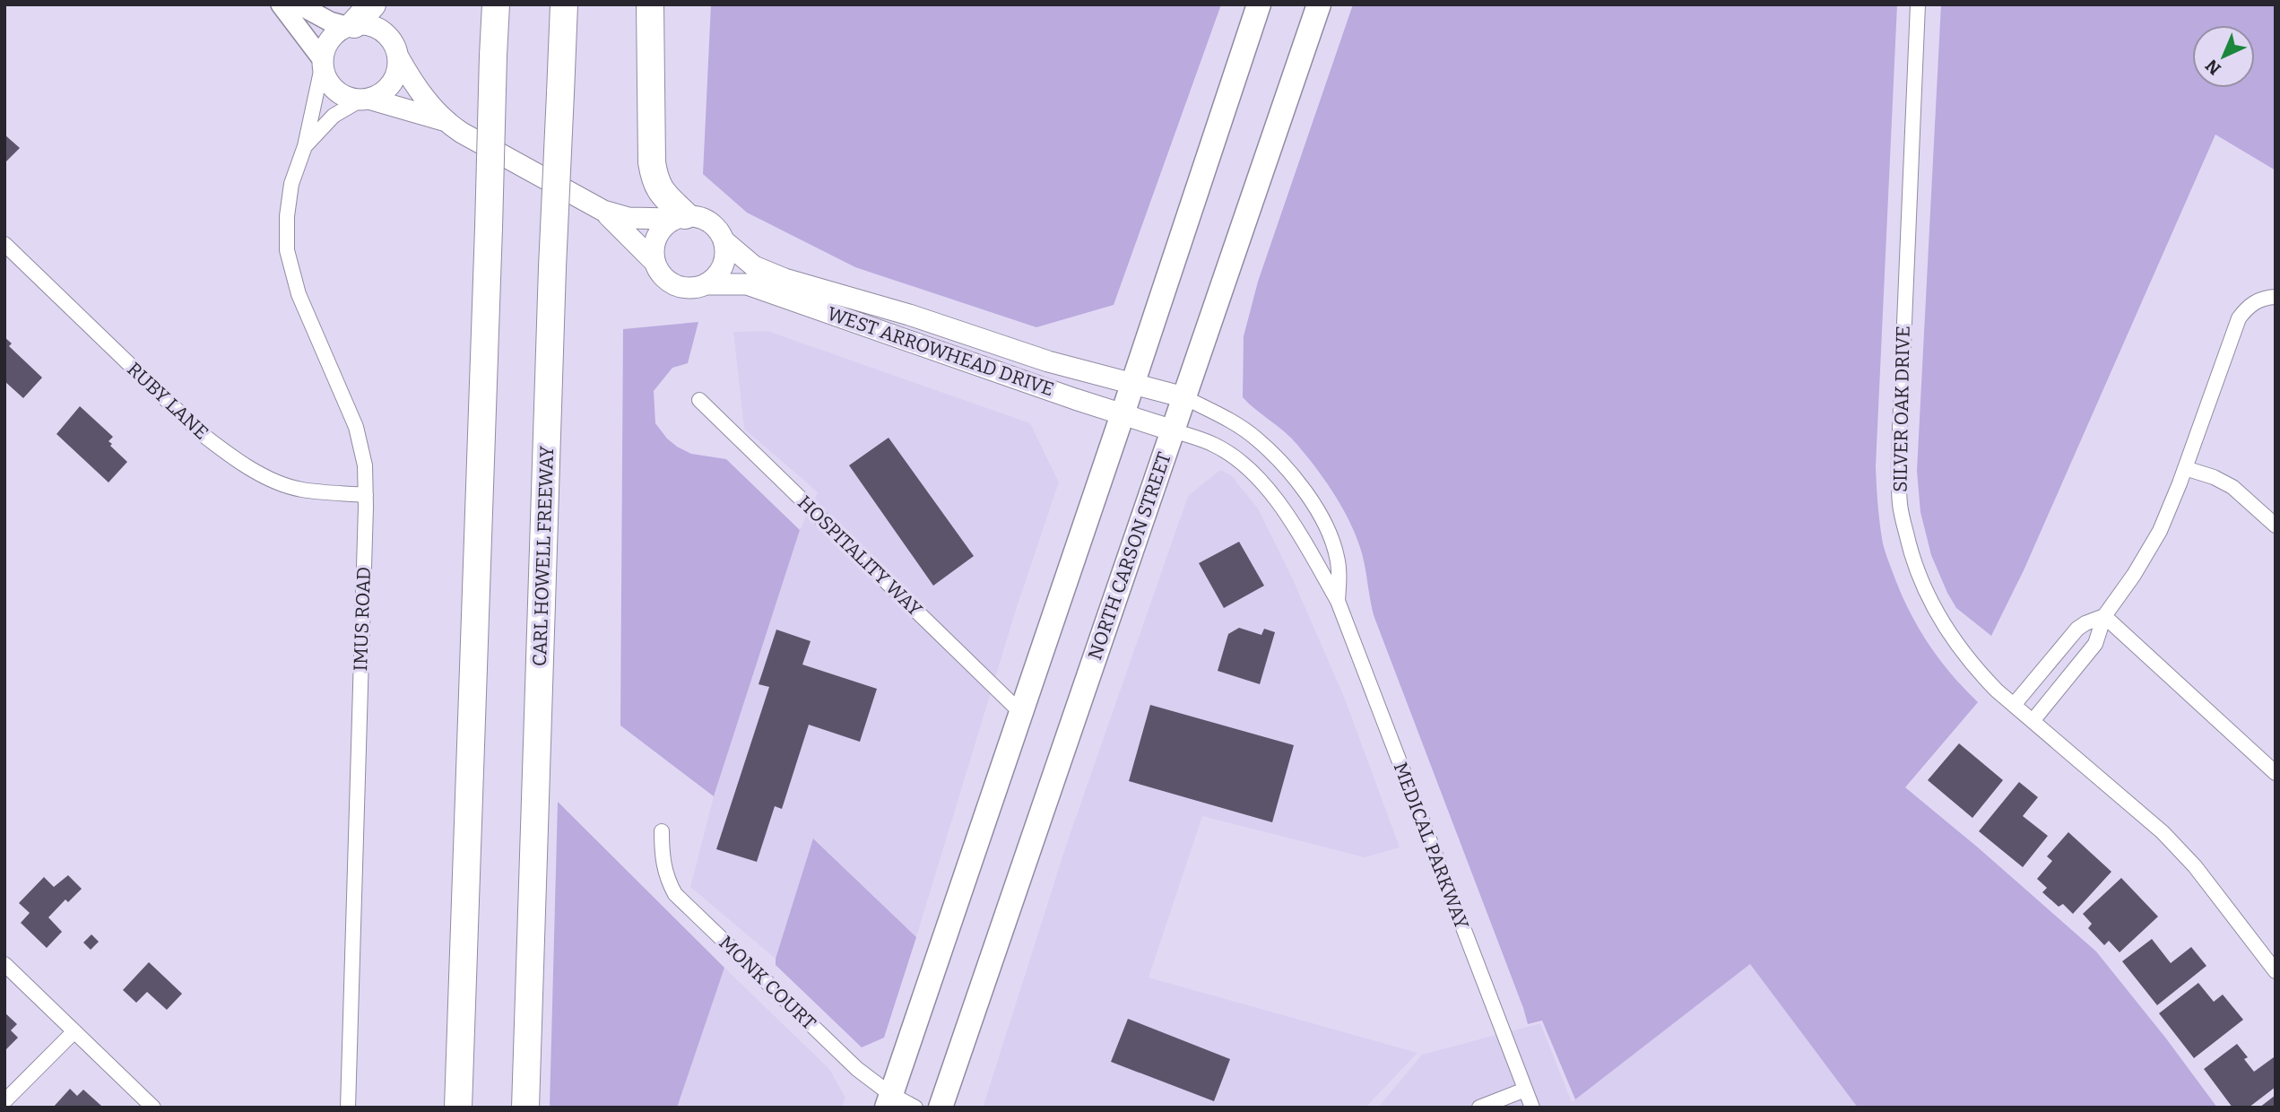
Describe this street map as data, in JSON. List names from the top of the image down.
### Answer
{
  "streets": {
    "highway": ["CARL HOWELL FREEWAY"],
    "main road": ["WEST ARROWHEAD DRIVE", "NORTH CARSON STREET"],
    "street": [
      "RUBY LANE",
      "SILVER OAK DRIVE",
      "HOSPITALITY WAY",
      "IMUS ROAD",
      "MEDICAL PARKWAY",
      "MONK COURT"
    ]
  },
  "crossings": [
    ["WEST ARROWHEAD DRIVE", "NORTH CARSON STREET"],
    ["WEST ARROWHEAD DRIVE", "MEDICAL PARKWAY"],
    ["RUBY LANE", "IMUS ROAD"],
    ["NORTH CARSON STREET", "MEDICAL PARKWAY"]
  ],
  "north": "bottom left"
}
